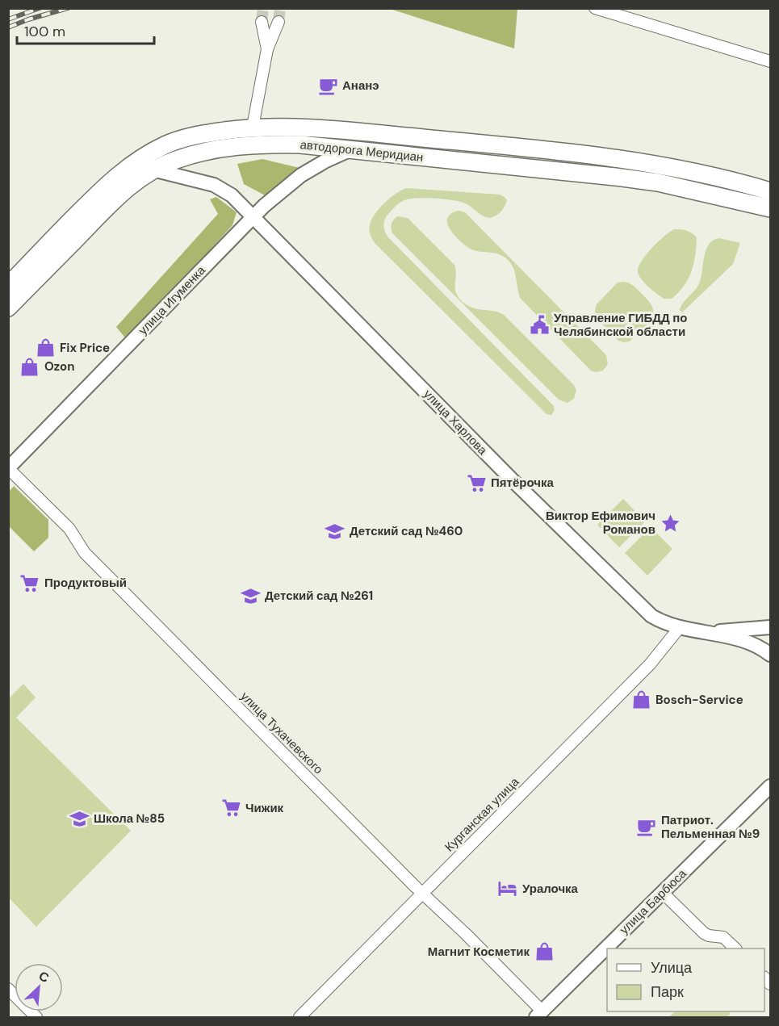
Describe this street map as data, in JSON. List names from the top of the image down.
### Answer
{
  "streets": {
    "main road": ["автодорога Меридиан"],
    "street": [
      "улица Игуменка",
      "улица Харлова",
      "улица Тухачевского",
      "Курганская улица",
      "улица Барбюса"
    ]
  },
  "crossings": [
    ["автодорога Меридиан", "улица Игуменка"],
    ["автодорога Меридиан", "улица Харлова"],
    ["улица Игуменка", "улица Харлова"],
    ["улица Игуменка", "улица Тухачевского"],
    ["улица Харлова", "Курганская улица"],
    ["улица Тухачевского", "Курганская улица"],
    ["улица Тухачевского", "улица Барбюса"]
  ],
  "places": {
    "cafe": ["Ананэ", "Патриот. Пельменная №9"],
    "public building": ["Управление ГИБДД по Челябинской области"],
    "shop": [
      "Fix Price",
      "Ozon",
      "Bosch-Service",
      "Магнит Косметик"
    ],
    "supermarket": ["Пятёрочка", "Продуктовый", "Чижик"],
    "place": ["Виктор Ефимович Романов"],
    "school or university": ["Детский сад №460", "Детский сад №261", "Школа №85"],
    "hotel": ["Уралочка"]
  },
  "legend": ["Улица", "Парк"],
  "scale_bar": "100 m",
  "north": "top right"
}
